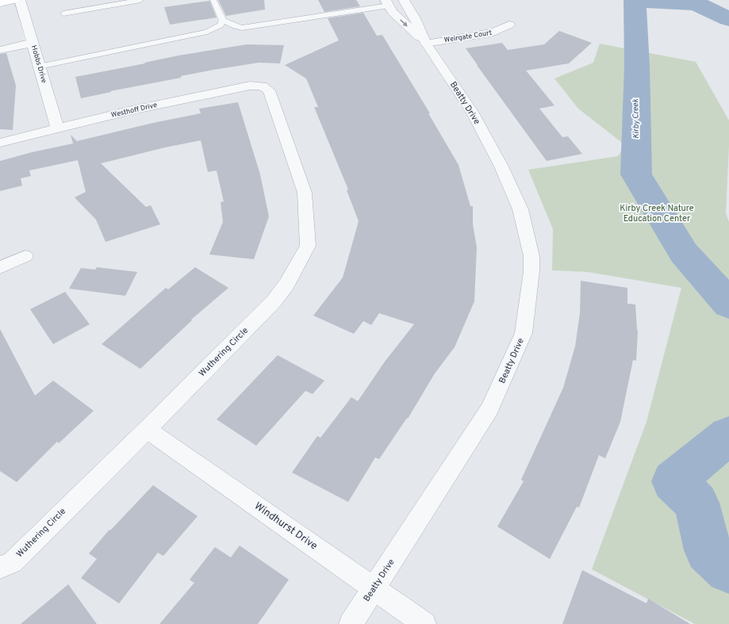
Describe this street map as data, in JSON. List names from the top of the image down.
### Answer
{
  "streets": {
    "street": [
      "Weirgate Court",
      "Hobbs Drive",
      "Beatty Drive",
      "Westhoff Drive",
      "Wuthering Circle",
      "Windhurst Drive"
    ]
  },
  "crossings": [
    ["Weirgate Court", "Beatty Drive"],
    ["Hobbs Drive", "Westhoff Drive"],
    ["Beatty Drive", "Windhurst Drive"],
    ["Westhoff Drive", "Wuthering Circle"],
    ["Wuthering Circle", "Windhurst Drive"]
  ],
  "water": ["Kirby Creek"],
  "parks": ["Kirby Creek Nature Education Center"]
}
